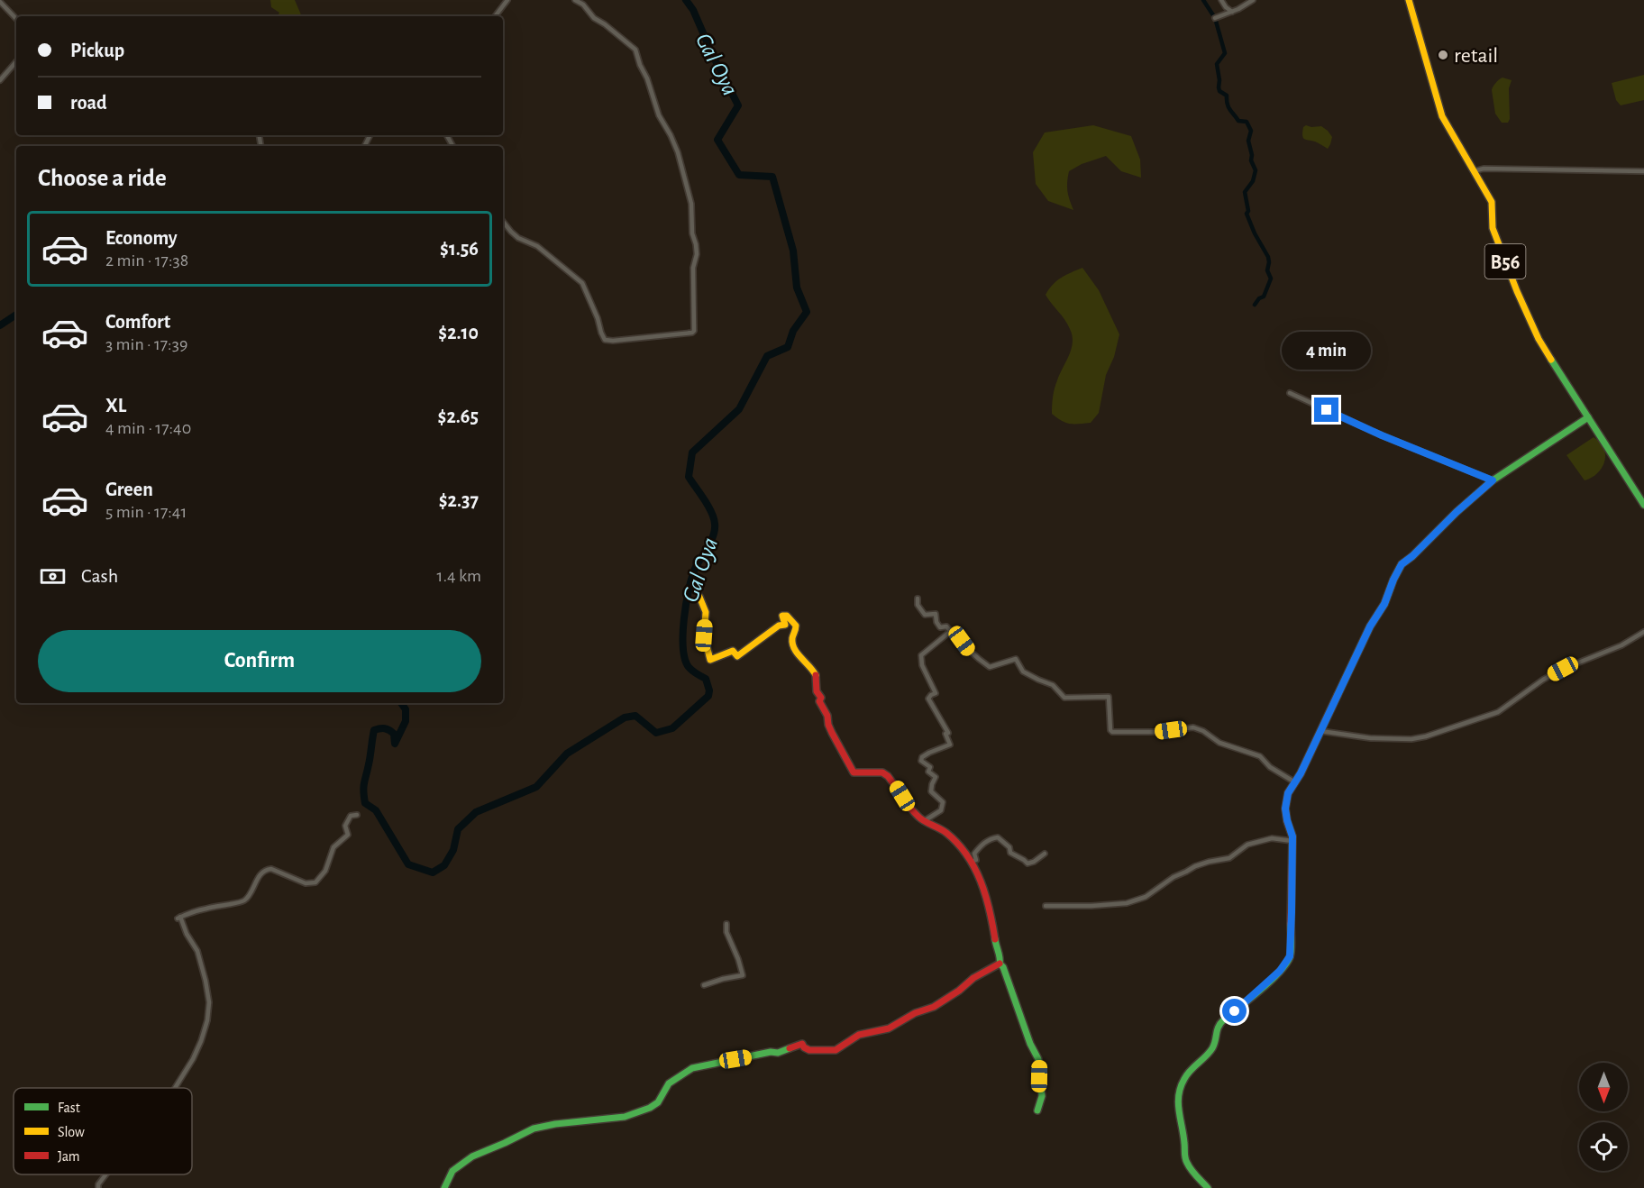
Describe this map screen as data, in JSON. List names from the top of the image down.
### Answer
{
  "streets": {
    "main road": ["B56"]
  },
  "water": ["Gal Oya"],
  "places": ["retail"],
  "legend": ["Fast", "Slow", "Jam"],
  "north": "bottom",
  "page": {
    "banner": ["Pickup", "road"],
    "heading": "Choose a ride",
    "list": [
      {
        "name": "Economy",
        "note": "2 min · 17:38",
        "value": "$1.56"
      },
      {
        "name": "Comfort",
        "note": "3 min · 17:39",
        "value": "$2.10"
      },
      {
        "name": "XL",
        "note": "4 min · 17:40",
        "value": "$2.65"
      },
      {
        "name": "Green",
        "note": "5 min · 17:41",
        "value": "$2.37"
      }
    ],
    "bubble": "4 min",
    "pay": ["Cash", "1.4 km"],
    "buttons": "Confirm"
  }
}
